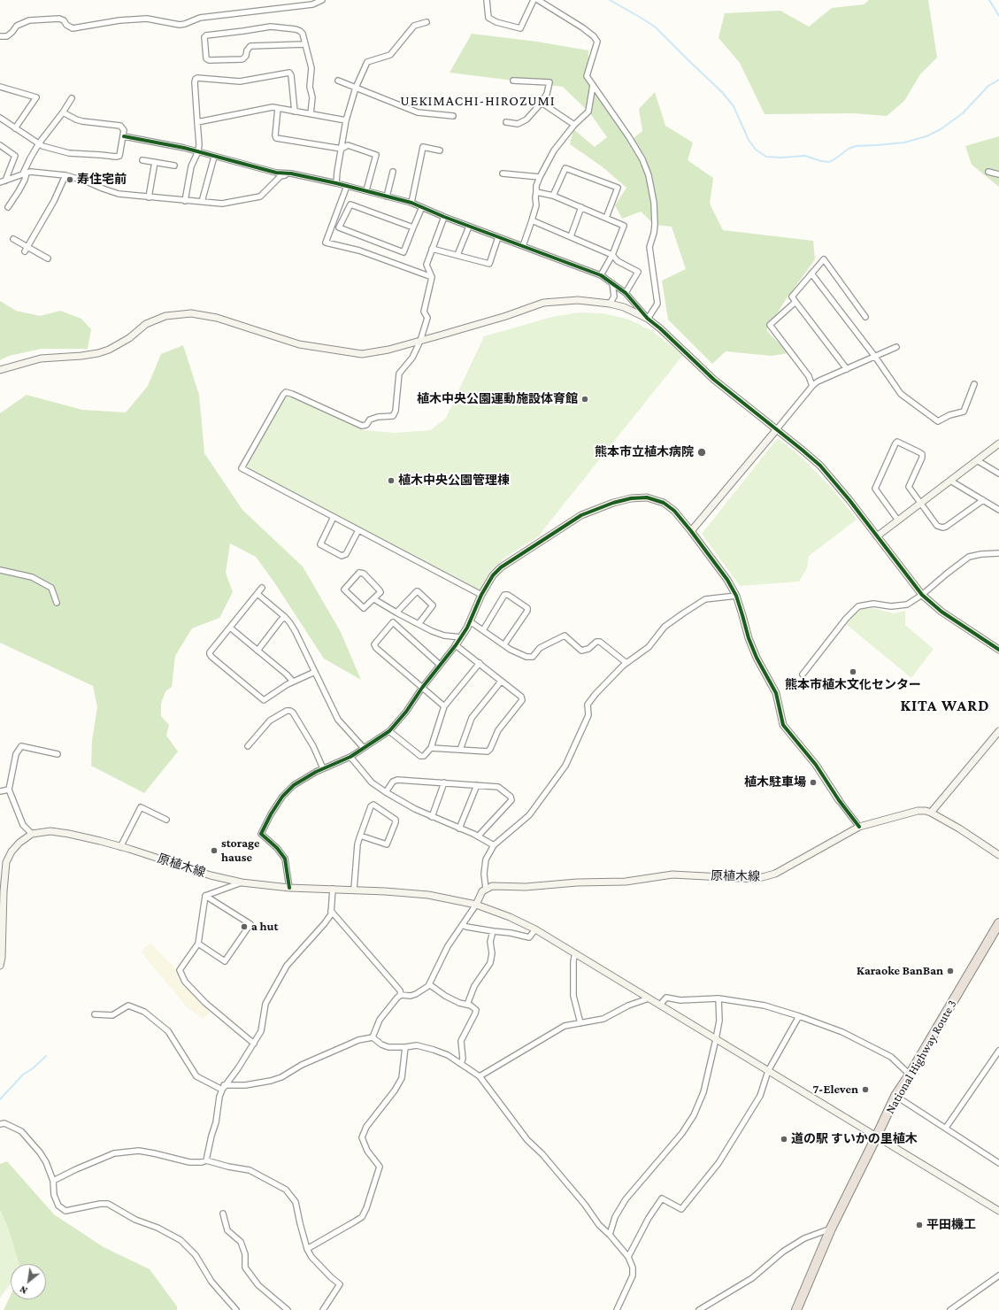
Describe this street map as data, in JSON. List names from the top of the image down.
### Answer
{
  "streets": {
    "highway": ["National Highway Route 3"],
    "street": ["原植木線"]
  },
  "crossings": [
    ["原植木線", "National Highway Route 3"]
  ],
  "districts": ["UEKIMACHI-HIROZUMI", "KITA WARD"],
  "places": [
    "寿住宅前",
    "植木中央公園運動施設体育館",
    "熊本市立植木病院",
    "植木中央公園管理棟",
    "熊本市植木文化センター",
    "植木駐車場",
    "storage hause",
    "a hut",
    "Karaoke BanBan",
    "7-Eleven",
    "道の駅 すいかの里植木",
    "平田機工"
  ],
  "north": "bottom left"
}
